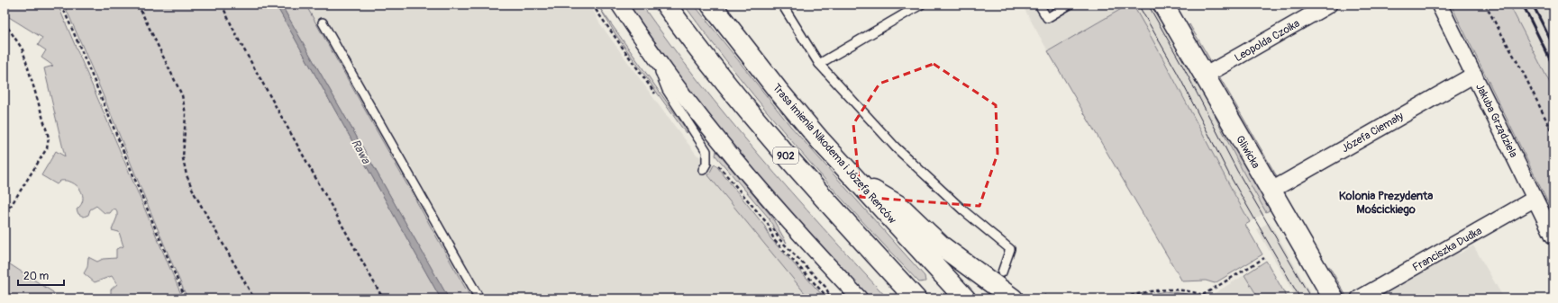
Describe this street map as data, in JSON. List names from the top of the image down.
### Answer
{
  "streets": {
    "main road": ["Gliwicka", "Trasa imienia Nikodema i Józefa Renców", "902"],
    "street": [
      "Leopolda Czoika",
      "Jakuba Grządziela",
      "Józefa Ciemały",
      "Franciszka Dudka"
    ]
  },
  "crossings": [
    ["Leopolda Czoika", "Gliwicka"],
    ["Jakuba Grządziela", "Józefa Ciemały"],
    ["Jakuba Grządziela", "Franciszka Dudka"],
    ["Józefa Ciemały", "Gliwicka"]
  ],
  "districts": ["Kolonia Prezydenta Mościckiego"],
  "water": ["Rawa"],
  "scale_bar": "20 m"
}
